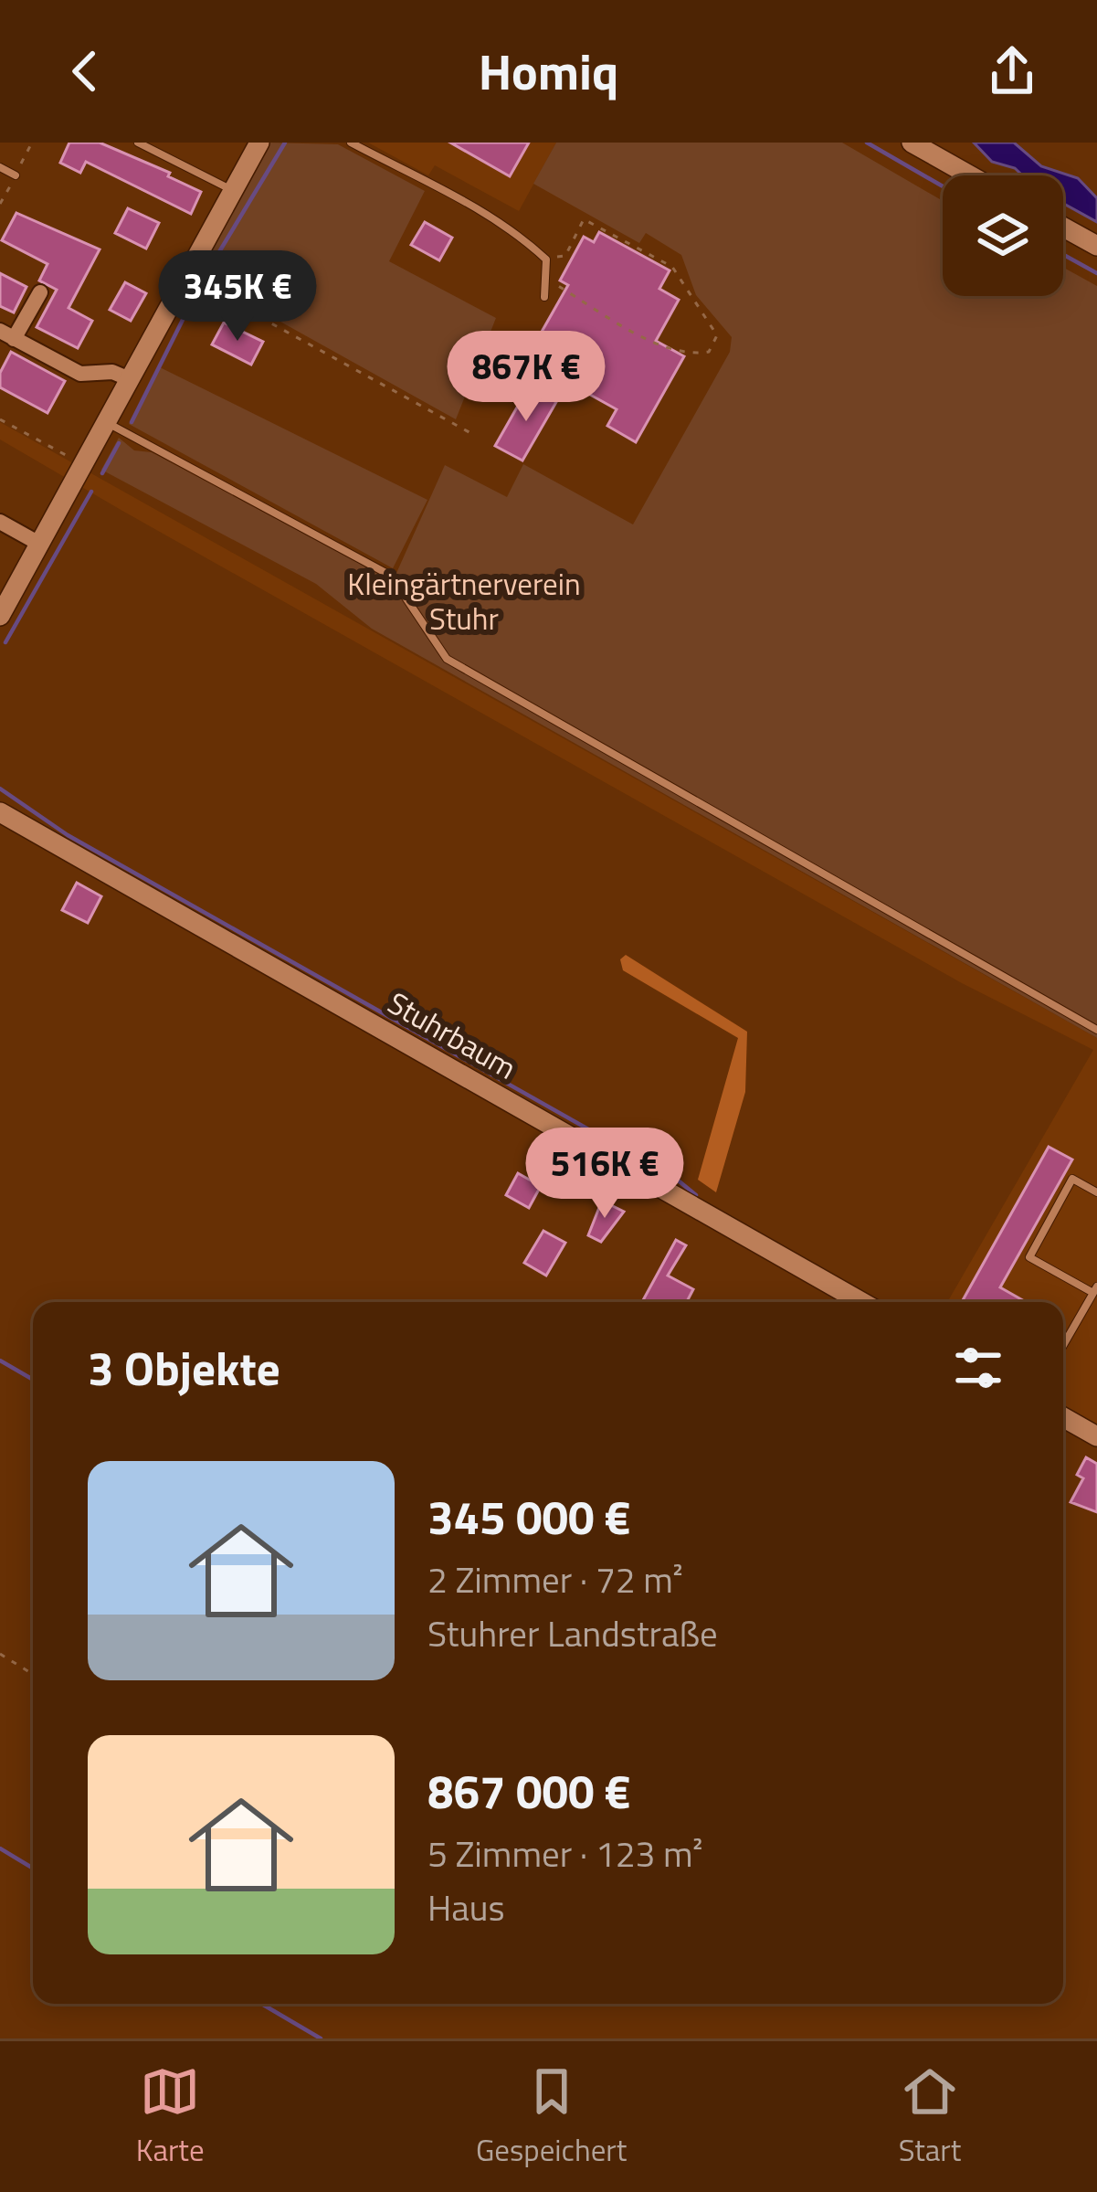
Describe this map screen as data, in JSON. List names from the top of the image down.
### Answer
{
  "streets": {
    "street": ["Stuhrbaum"]
  },
  "parks": ["Kleingärtnerverein Stuhr"],
  "page": {
    "header": "Homiq",
    "price": ["345K €", "867K €", "516K €"],
    "heading": "3 Objekte",
    "list": [
      {
        "name": "345 000 €",
        "note": "2 Zimmer · 72 m² · Stuhrer Landstraße"
      },
      {
        "name": "867 000 €",
        "note": "5 Zimmer · 123 m² · Haus"
      }
    ],
    "tabs": ["Karte", "Gespeichert", "Start"]
  }
}
